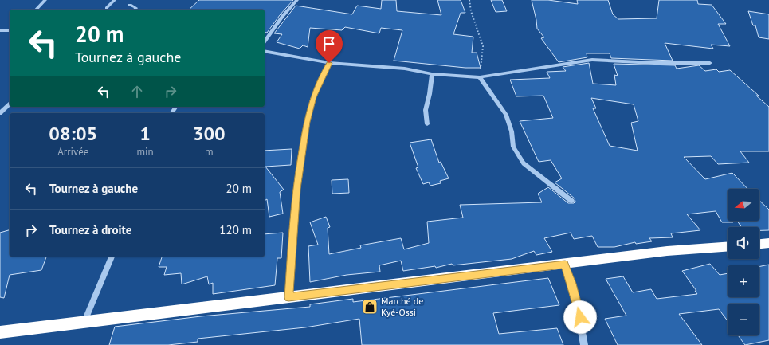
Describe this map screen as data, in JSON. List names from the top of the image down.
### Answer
{
  "places": {
    "shop": ["Marché de Kyé-Ossi"]
  },
  "north": "left",
  "page": {
    "turn": ["20 m", "Tournez à gauche"],
    "eta": [
      "08:05",
      "Arrivée",
      "1",
      "min",
      "300",
      "m"
    ],
    "list": [
      {
        "name": "Tournez à gauche",
        "value": "20 m"
      },
      {
        "name": "Tournez à droite",
        "value": "120 m"
      }
    ],
    "map_buttons": ["+", "−"]
  }
}
